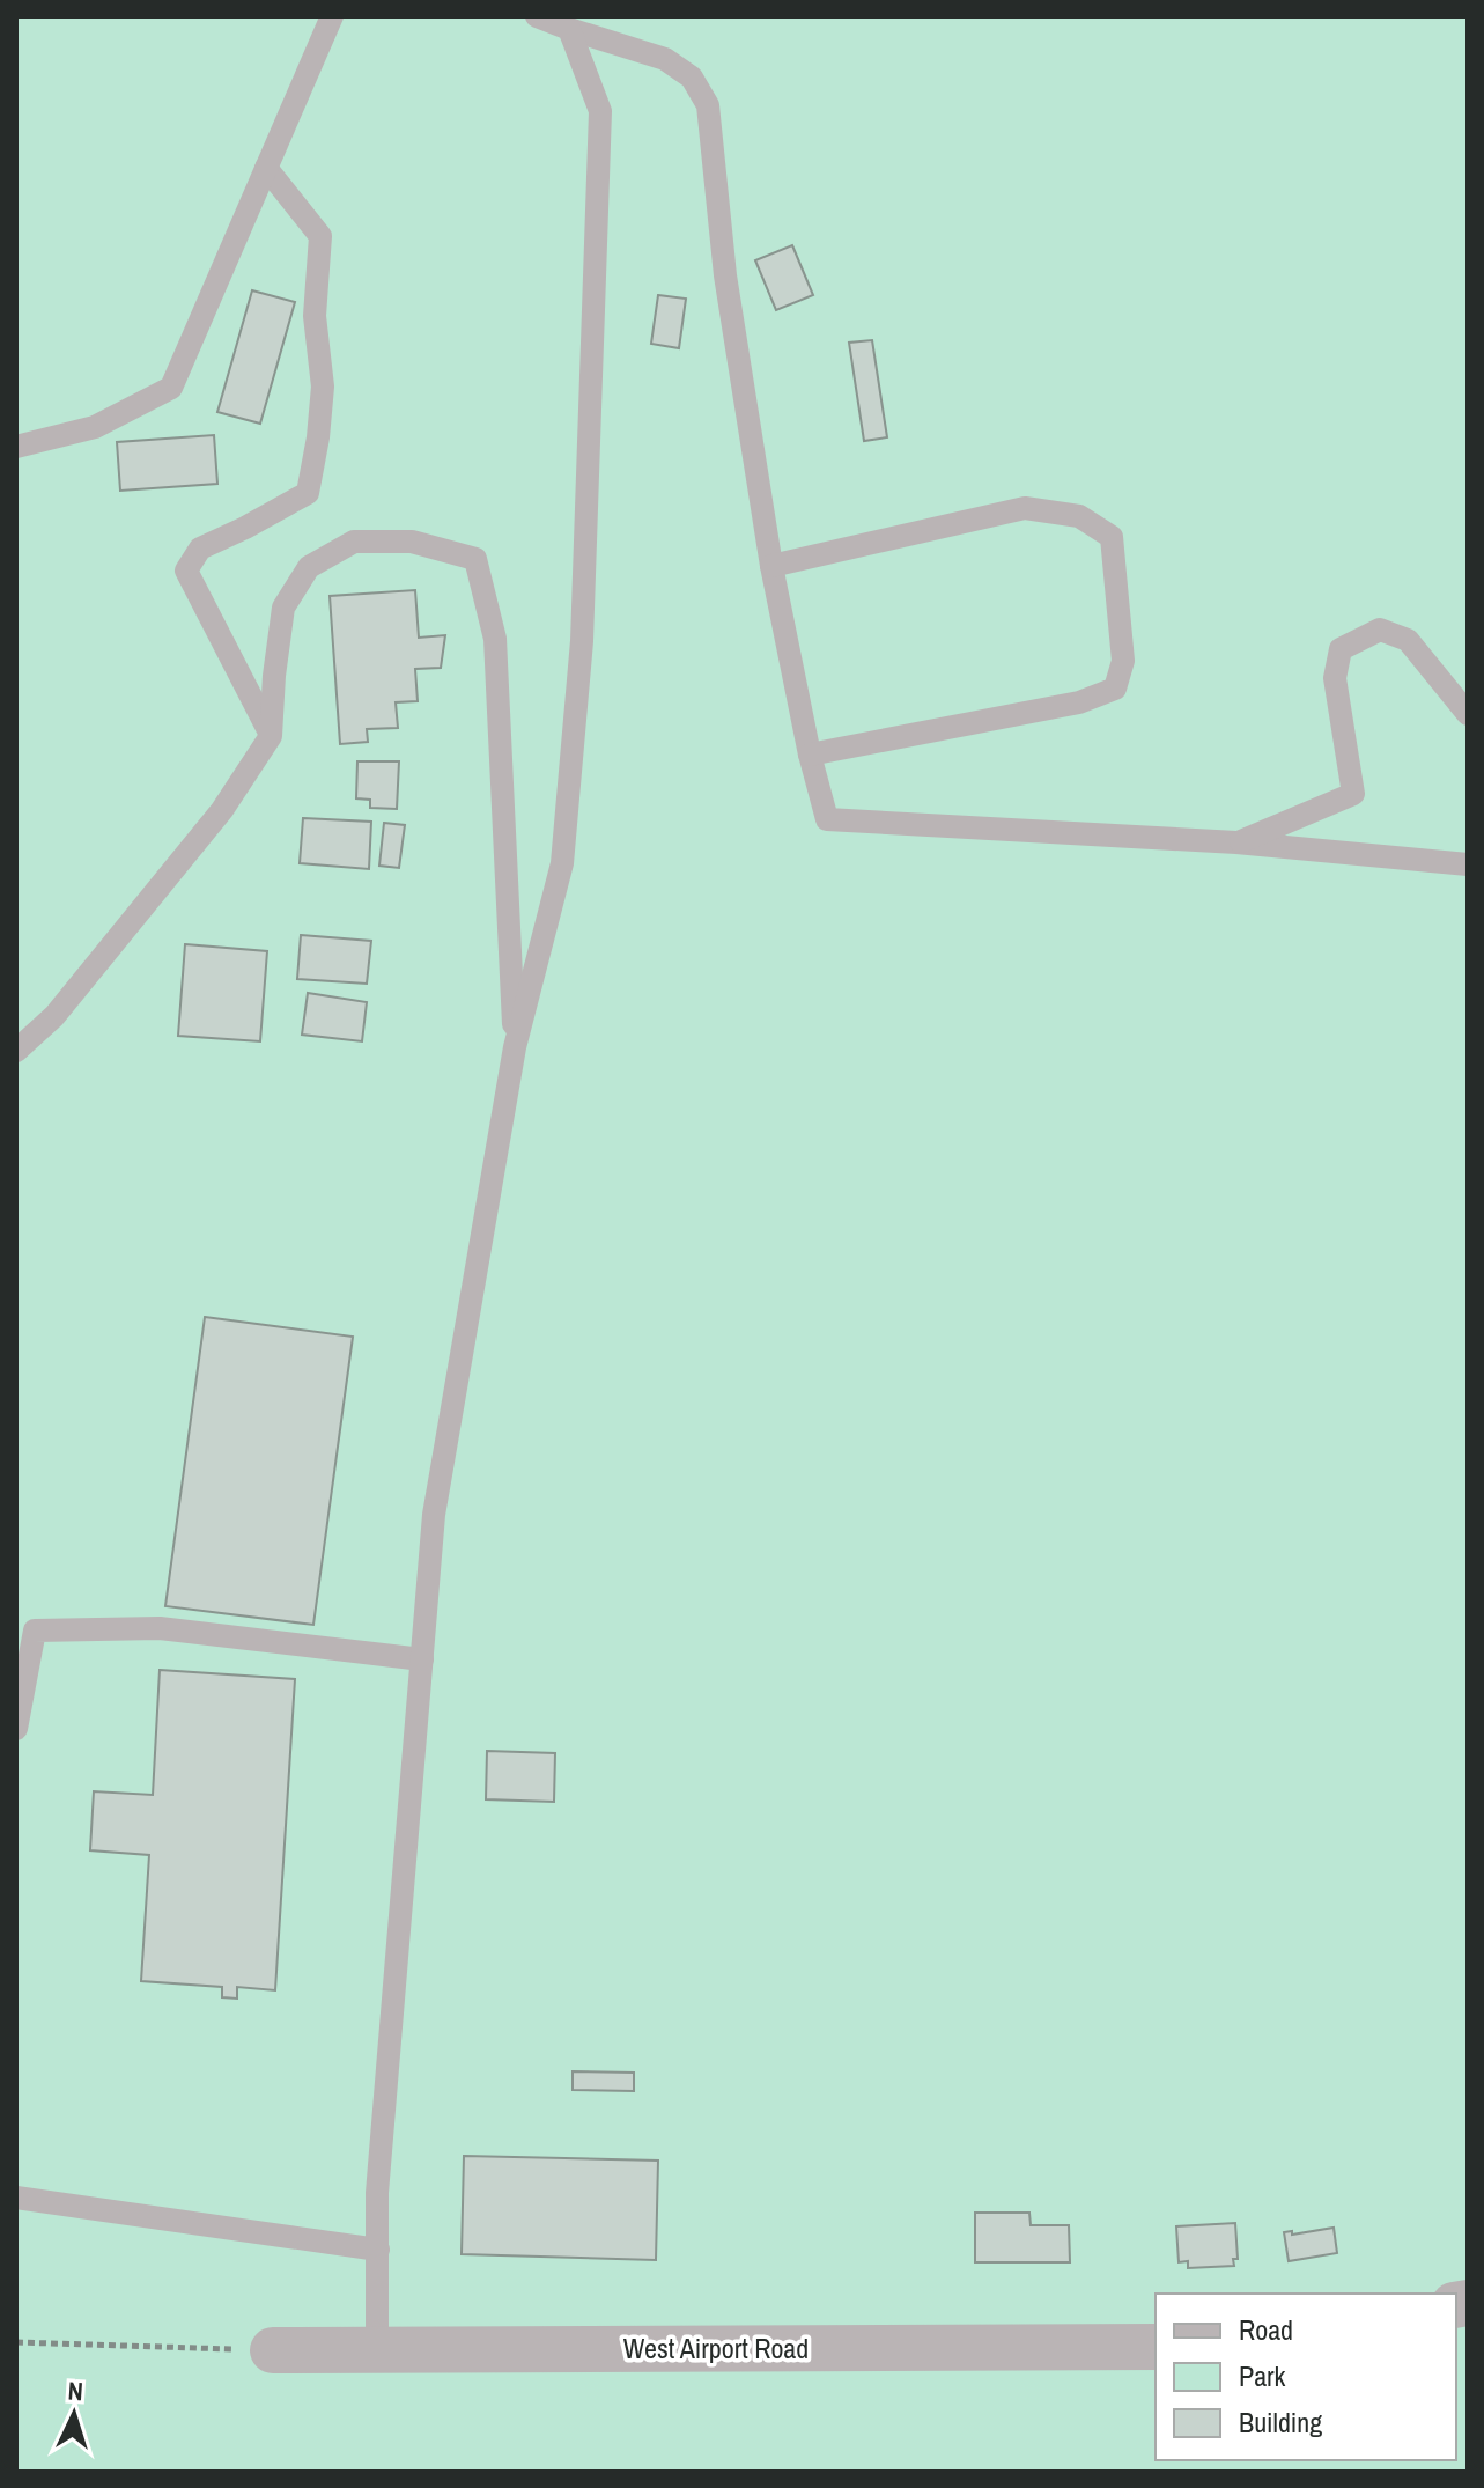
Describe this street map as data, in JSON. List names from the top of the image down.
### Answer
{
  "streets": {
    "street": ["West Airport Road"]
  },
  "legend": ["Road", "Park", "Building"],
  "north": "top"
}
